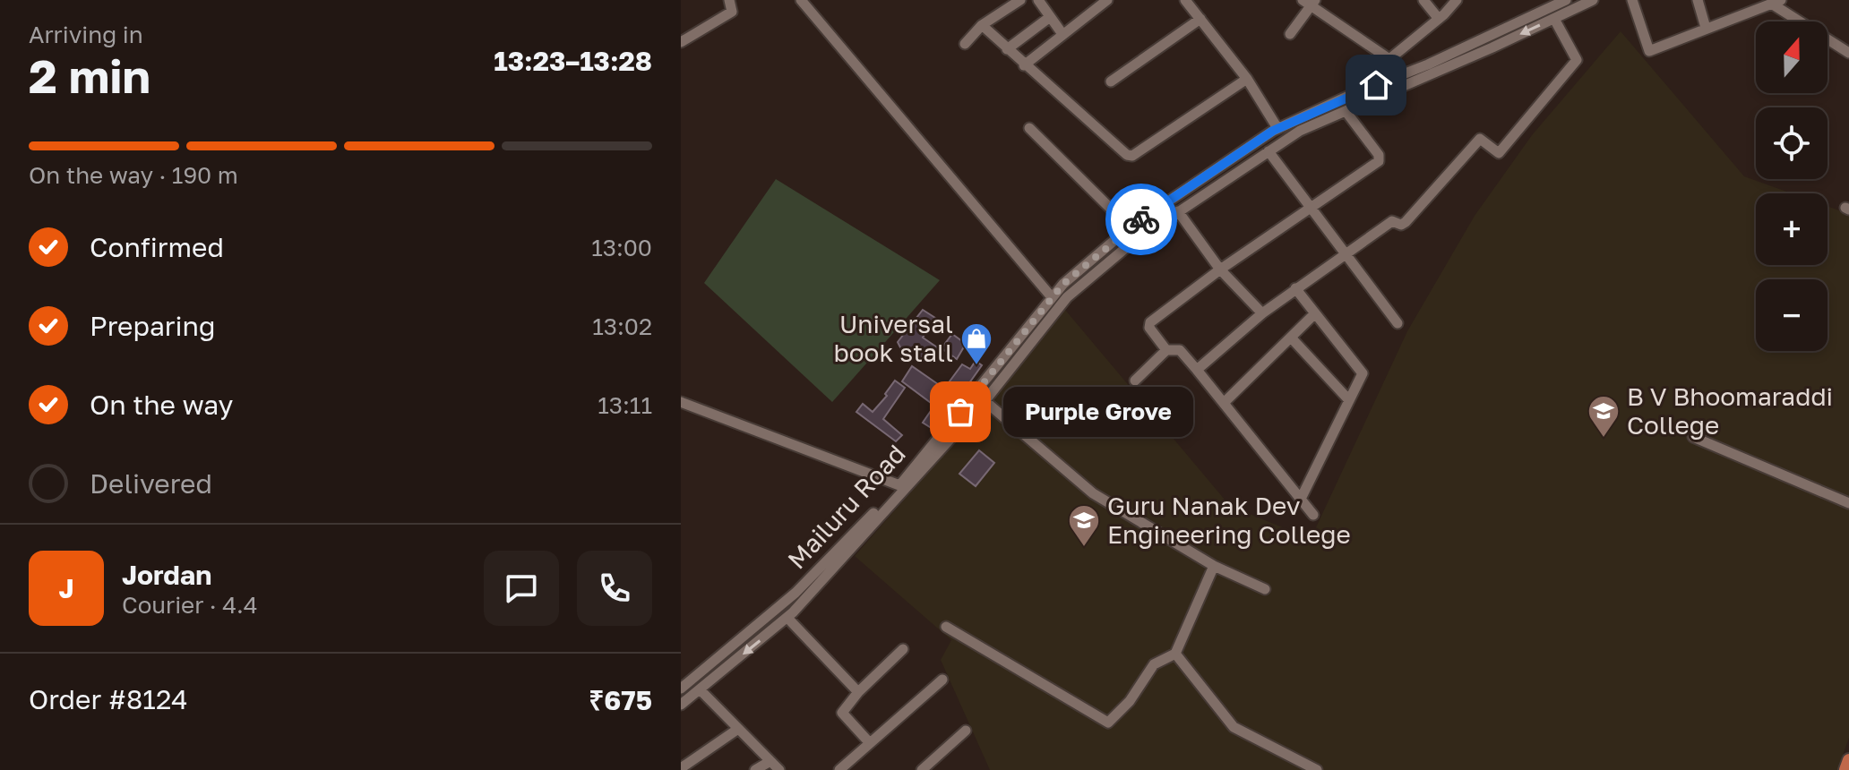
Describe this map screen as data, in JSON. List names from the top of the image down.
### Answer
{
  "streets": {
    "street": ["Mailuru Road"]
  },
  "places": {
    "shop": ["Universal book stall"],
    "other": ["Purple Grove"],
    "school or university": ["B V Bhoomaraddi College", "Guru Nanak Dev Engineering College"]
  },
  "north": "top",
  "page": {
    "heading": ["2 min", "Arriving in", "13:23–13:28"],
    "panel": [
      "Jordan",
      "Courier · 4.4",
      "Order #8124",
      "₹675"
    ],
    "map_buttons": ["+", "−"],
    "bar": "On the way · 190 m",
    "list": [
      ["Confirmed", "13:00"],
      ["Preparing", "13:02"],
      ["On the way", "13:11"],
      "Delivered"
    ],
    "bubble": "Purple Grove",
    "round": "J"
  }
}
